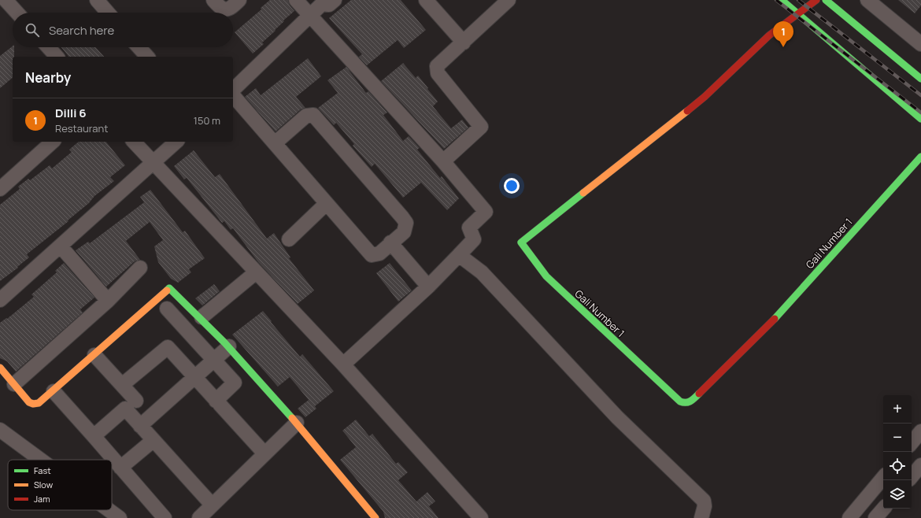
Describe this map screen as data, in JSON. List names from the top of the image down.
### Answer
{
  "streets": {
    "street": ["Gali Number 1"]
  },
  "legend": ["Fast", "Slow", "Jam"],
  "page": {
    "search": "Search here",
    "pins": "1",
    "heading": "Nearby",
    "list": [
      {
        "mark": "1",
        "name": "Dilli 6",
        "note": "Restaurant",
        "value": "150 m"
      }
    ],
    "map_buttons": ["+", "−"]
  }
}
